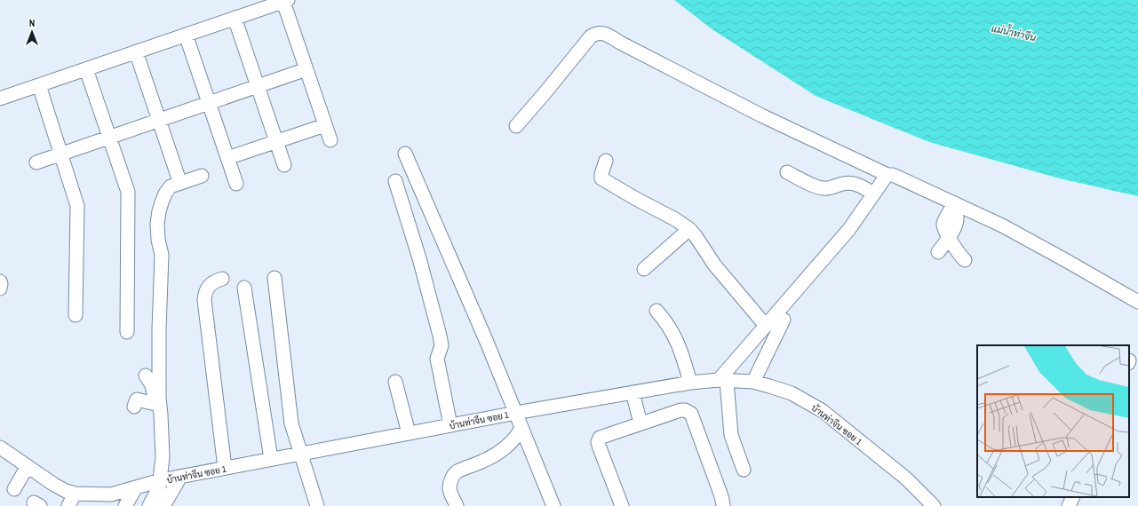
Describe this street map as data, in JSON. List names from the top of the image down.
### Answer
{
  "streets": {
    "street": ["บ้านท่าจีน ซอย 1"]
  },
  "water": ["แม่น้ำท่าจีน"],
  "north": "top"
}
